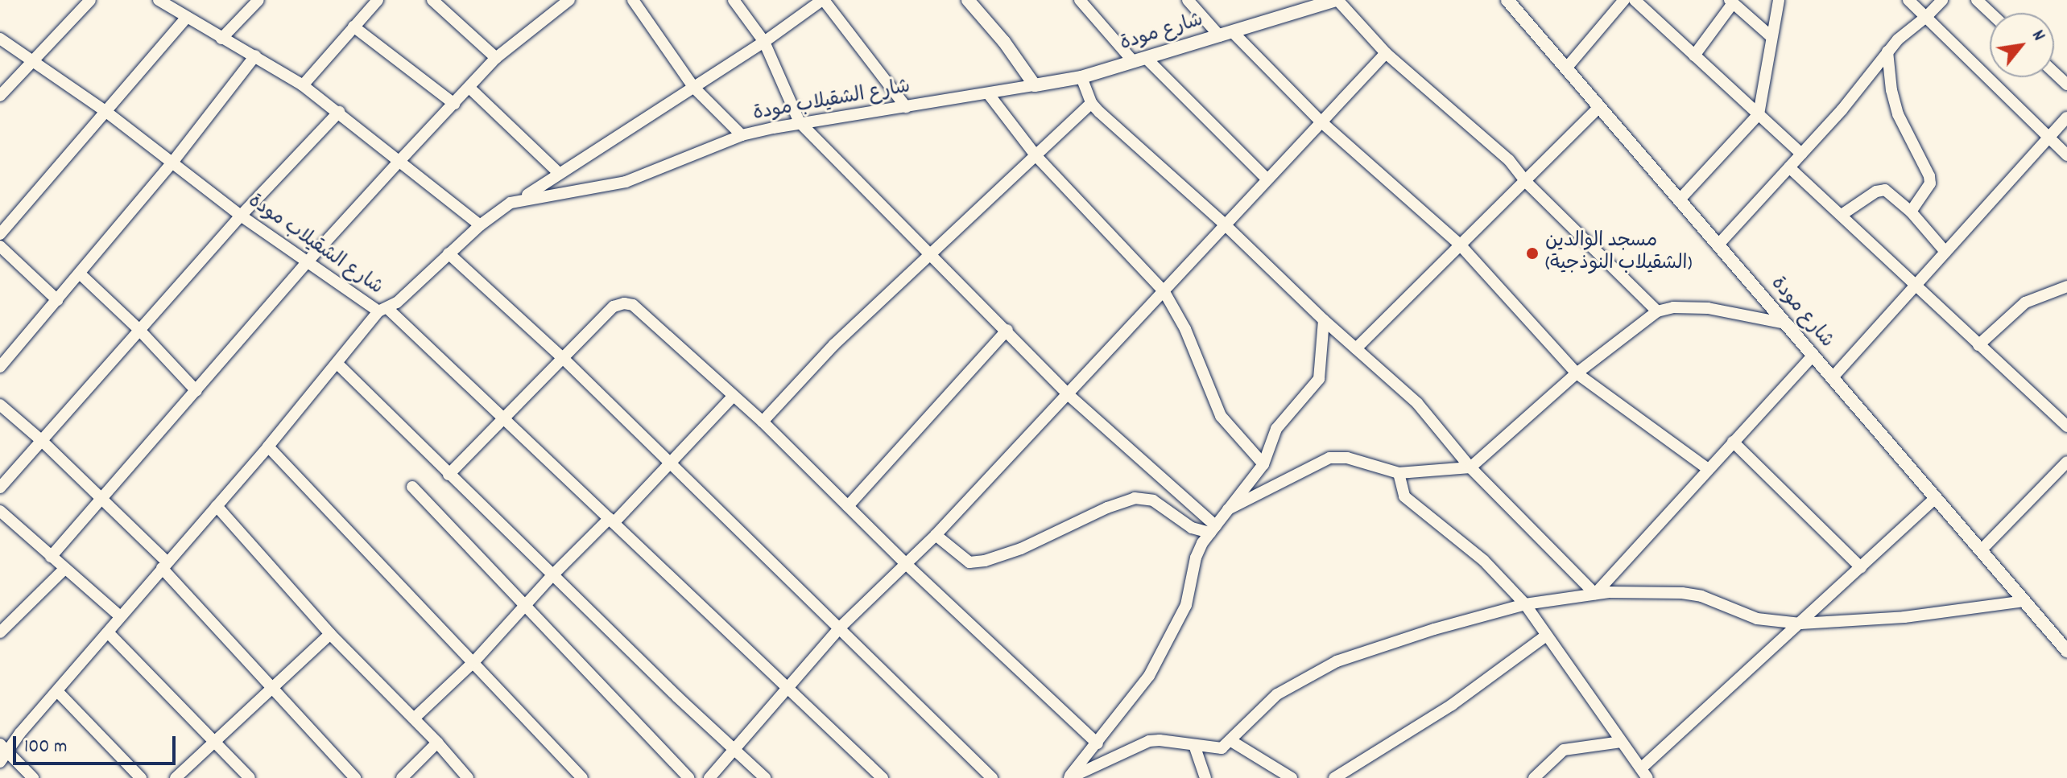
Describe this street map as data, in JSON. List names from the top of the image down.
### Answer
{
  "streets": {
    "street": ["شارع مودة", "شارع الشقيلاب مودة"]
  },
  "crossings": [
    ["شارع مودة", "شارع الشقيلاب مودة"]
  ],
  "places": ["مسجد الوالدين (الشقيلاب النوذجية)"],
  "scale_bar": "100 m",
  "north": "top right"
}
